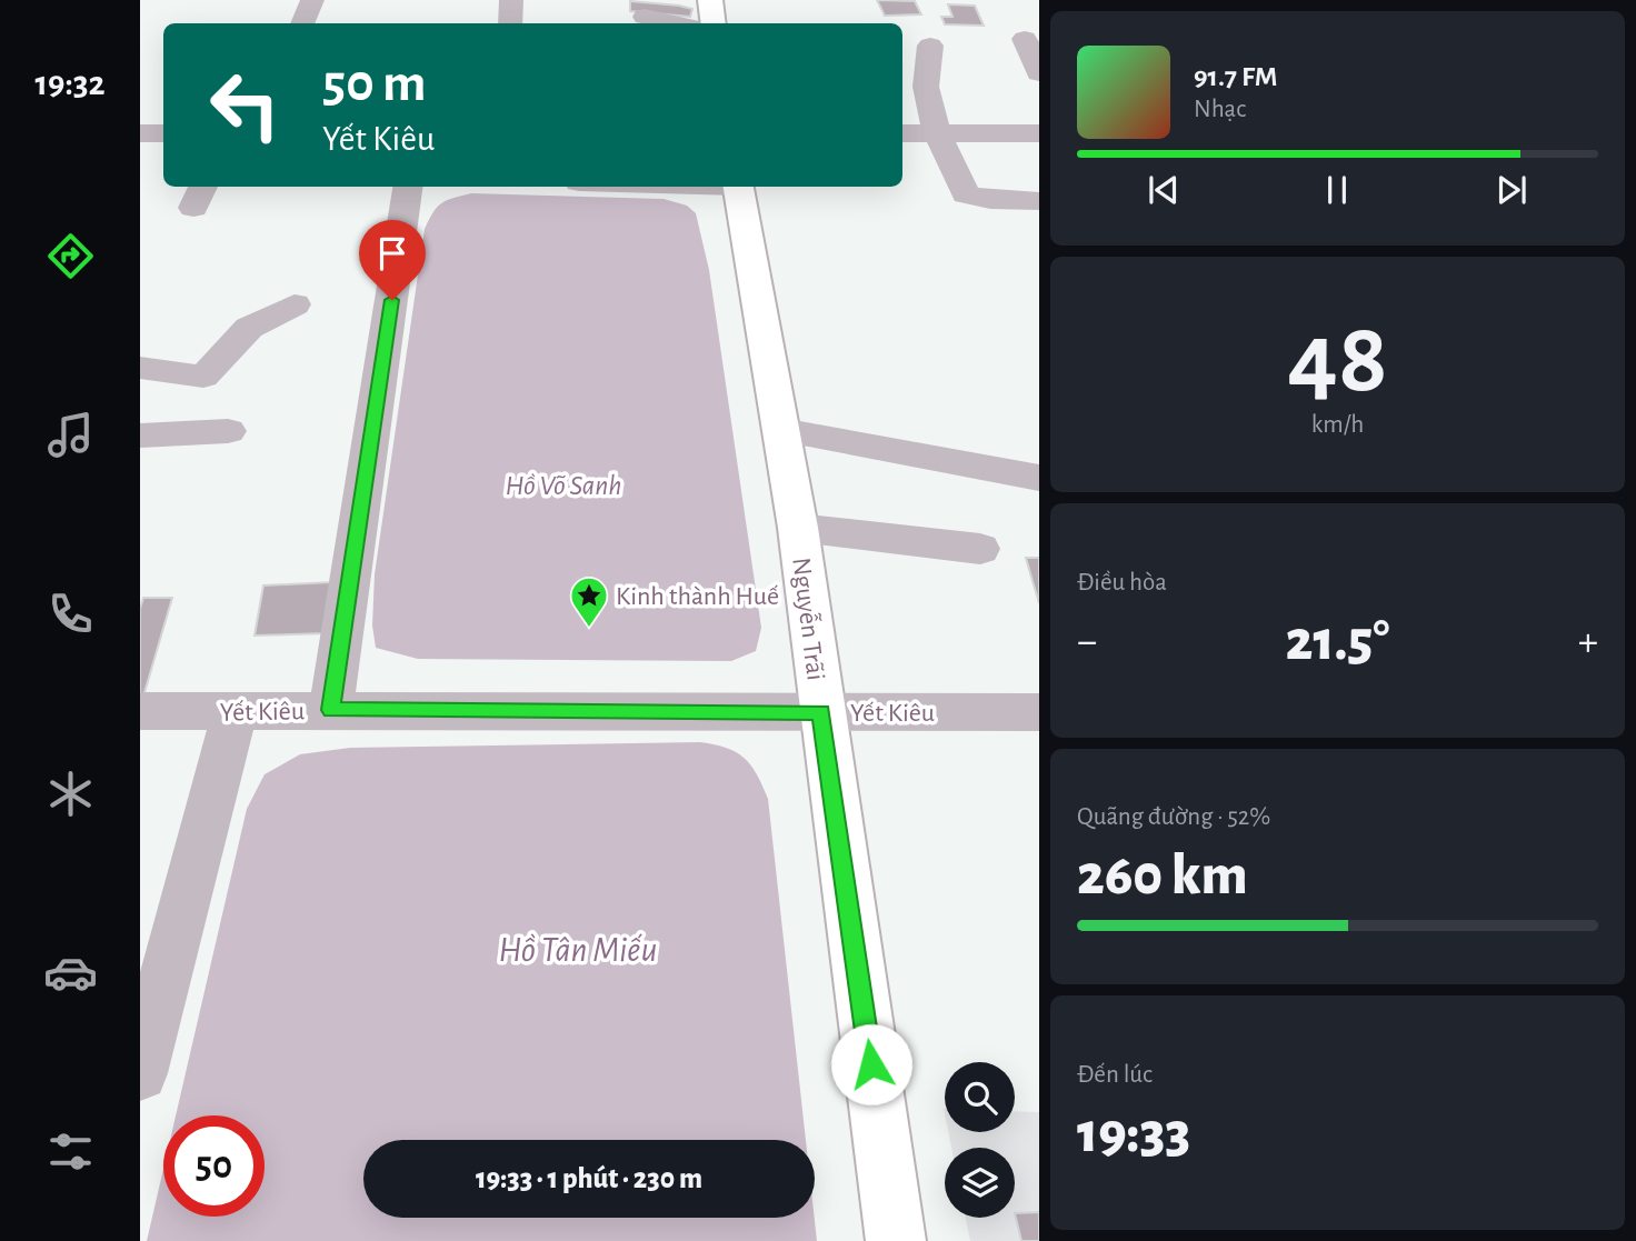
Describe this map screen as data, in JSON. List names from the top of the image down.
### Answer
{
  "streets": {
    "main road": ["Nguyễn Trãi"],
    "street": ["Yết Kiêu"]
  },
  "crossings": [
    ["Nguyễn Trãi", "Yết Kiêu"]
  ],
  "water": ["Hồ Võ Sanh", "Hồ Tân Miếu"],
  "places": {
    "place": ["Kinh thành Huế"]
  },
  "page": {
    "tabs": "19:32",
    "turn": ["50 m", "Yết Kiêu"],
    "song": ["91.7 FM", "Nhạc"],
    "tile": [
      ["48", "km/h"],
      "Điều hòa",
      ["Quãng đường · 52%", "260 km"],
      ["Đến lúc", "19:33"]
    ],
    "heat": ["−", "21.5°", "+"],
    "limit": "50",
    "trip": "19:33 · 1 phút · 230 m"
  }
}
